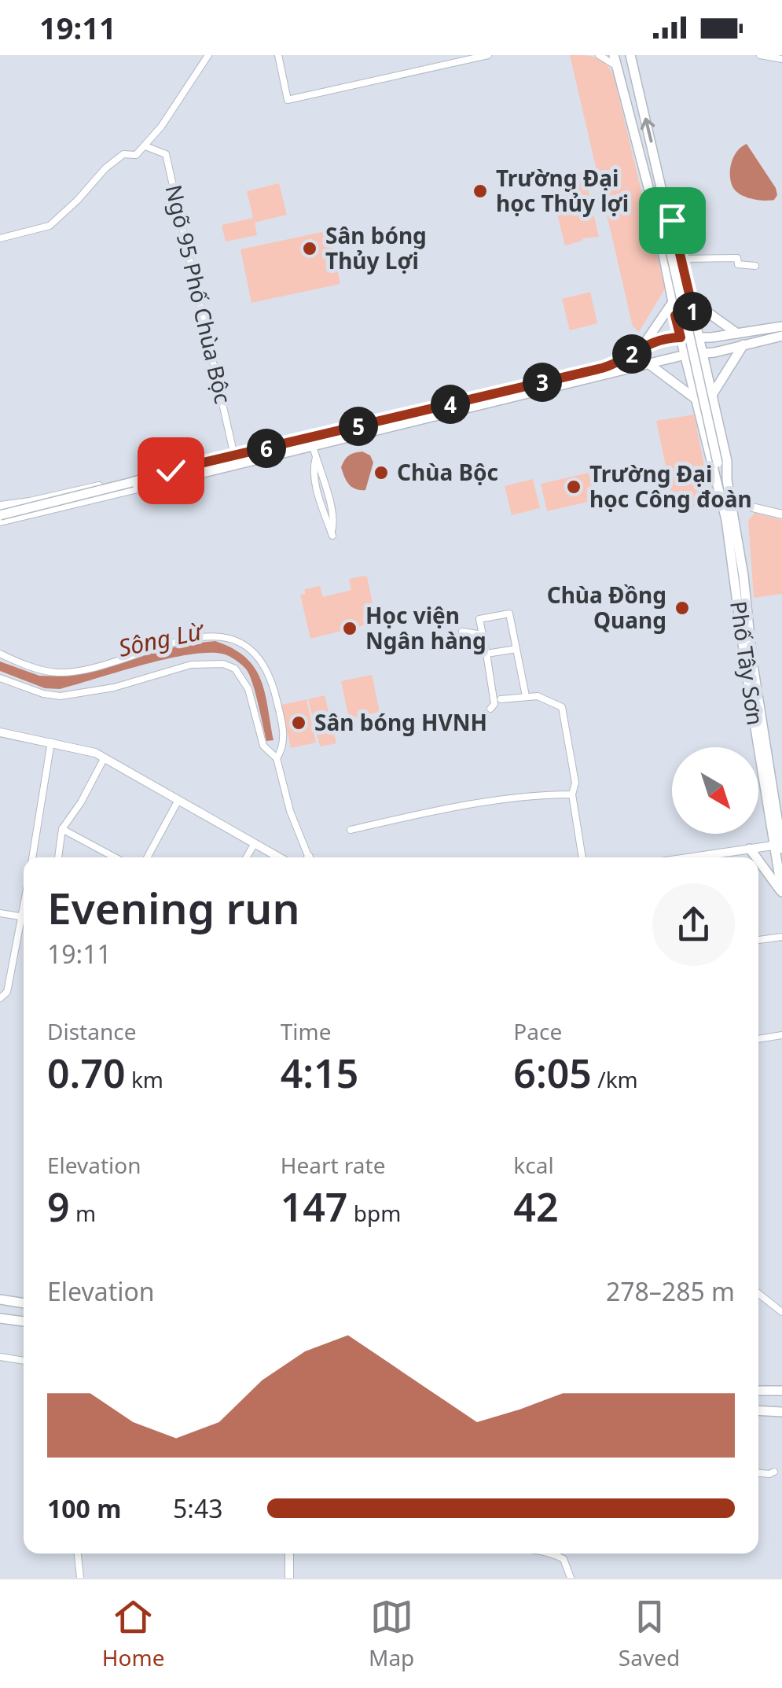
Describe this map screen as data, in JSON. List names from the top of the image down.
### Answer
{
  "streets": {
    "main road": ["Phố Tây Sơn"],
    "street": ["Ngõ 95 Phố Chùa Bộc"]
  },
  "water": ["Sông Lừ"],
  "places": [
    "Trường Đại học Thủy lợi",
    "Sân bóng Thủy Lợi",
    "Chùa Bộc",
    "Trường Đại học Công đoàn",
    "Chùa Đồng Quang",
    "Học viện Ngân hàng",
    "Sân bóng HVNH"
  ],
  "north": "bottom right",
  "page": {
    "status": "19:11",
    "pins": [
      "1",
      "2",
      "3",
      "4",
      "5",
      "6"
    ],
    "heading": ["Evening run", "19:11"],
    "stats": [
      ["Distance", "0.70 km"],
      ["Time", "4:15"],
      ["Pace", "6:05 /km"],
      ["Elevation", "9 m"],
      ["Heart rate", "147 bpm"],
      ["kcal", "42"]
    ],
    "chart": ["Elevation", "278–285 m"],
    "list": [
      {
        "name": "100 m",
        "note": "5:43"
      }
    ],
    "tabs": ["Home", "Map", "Saved"]
  }
}
